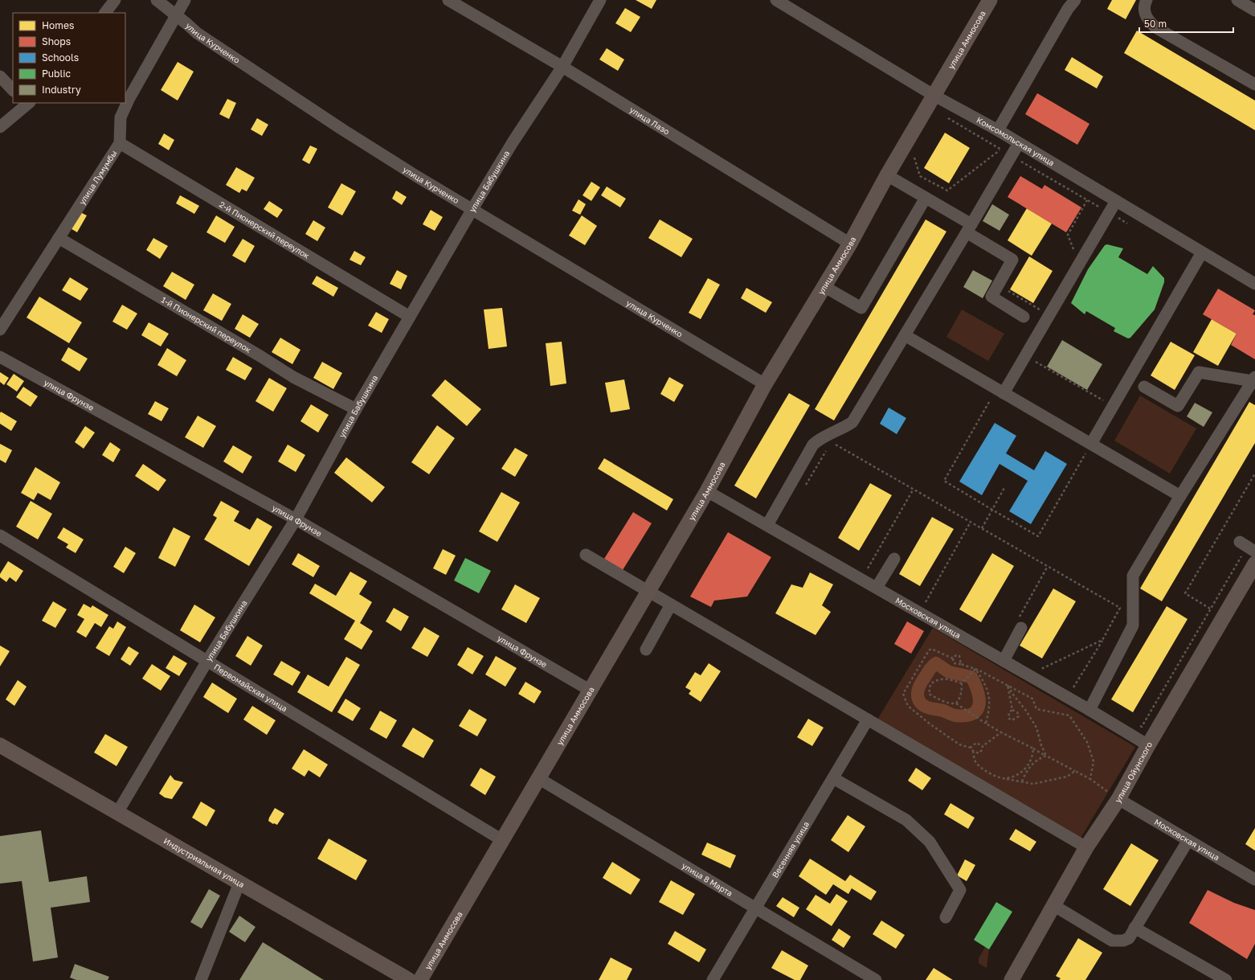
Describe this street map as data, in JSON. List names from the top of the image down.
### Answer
{
  "streets": {
    "main road": ["улица Аммосова", "улица Ойунского", "Индустриальная улица"],
    "street": [
      "улица Курченко",
      "улица Лазо",
      "Комсомольская улица",
      "улица Лумумбы",
      "улица Бабушкина",
      "2-й Пионерский переулок",
      "1-й Пионерский переулок",
      "улица Фрунзе",
      "Московская улица",
      "Первомайская улица",
      "Весенняя улица",
      "улица 8 Марта"
    ]
  },
  "crossings": [
    ["улица Аммосова", "улица Курченко"],
    ["улица Аммосова", "улица Лазо"],
    ["улица Аммосова", "Комсомольская улица"],
    ["улица Аммосова", "улица Фрунзе"],
    ["улица Аммосова", "Московская улица"],
    ["улица Аммосова", "Первомайская улица"],
    ["улица Аммосова", "улица 8 Марта"],
    ["улица Курченко", "улица Лумумбы"],
    ["улица Курченко", "улица Бабушкина"],
    ["улица Лазо", "улица Бабушкина"],
    ["улица Лумумбы", "2-й Пионерский переулок"],
    ["улица Лумумбы", "1-й Пионерский переулок"],
    ["улица Бабушкина", "2-й Пионерский переулок"],
    ["улица Бабушкина", "1-й Пионерский переулок"],
    ["улица Бабушкина", "улица Фрунзе"],
    ["улица Бабушкина", "Первомайская улица"],
    ["улица Бабушкина", "Индустриальная улица"],
    ["Московская улица", "улица Ойунского"],
    ["Весенняя улица", "улица 8 Марта"]
  ],
  "legend": [
    "Homes",
    "Shops",
    "Schools",
    "Public",
    "Industry"
  ],
  "scale_bar": "50 m"
}
